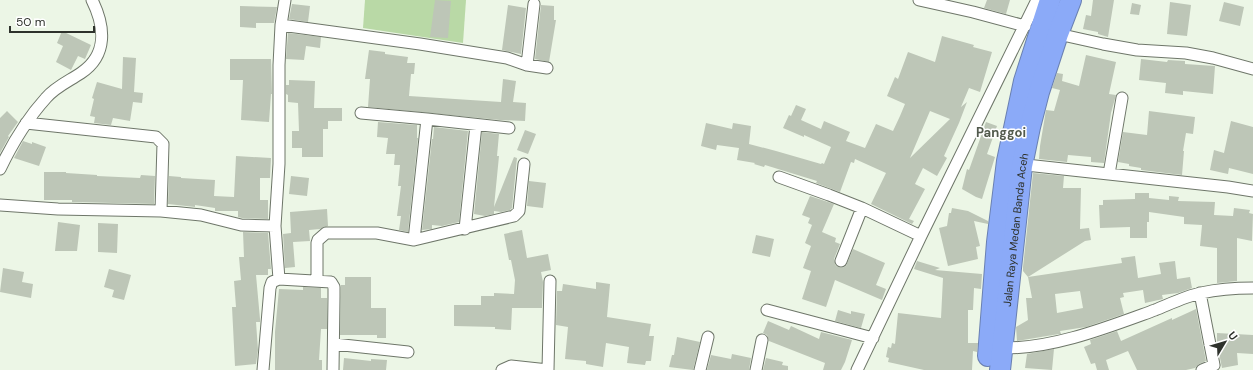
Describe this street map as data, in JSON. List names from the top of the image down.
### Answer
{
  "streets": {
    "highway": ["Jalan Raya Medan Banda Aceh"]
  },
  "districts": ["Panggoi"],
  "scale_bar": "50 m",
  "north": "top right"
}
